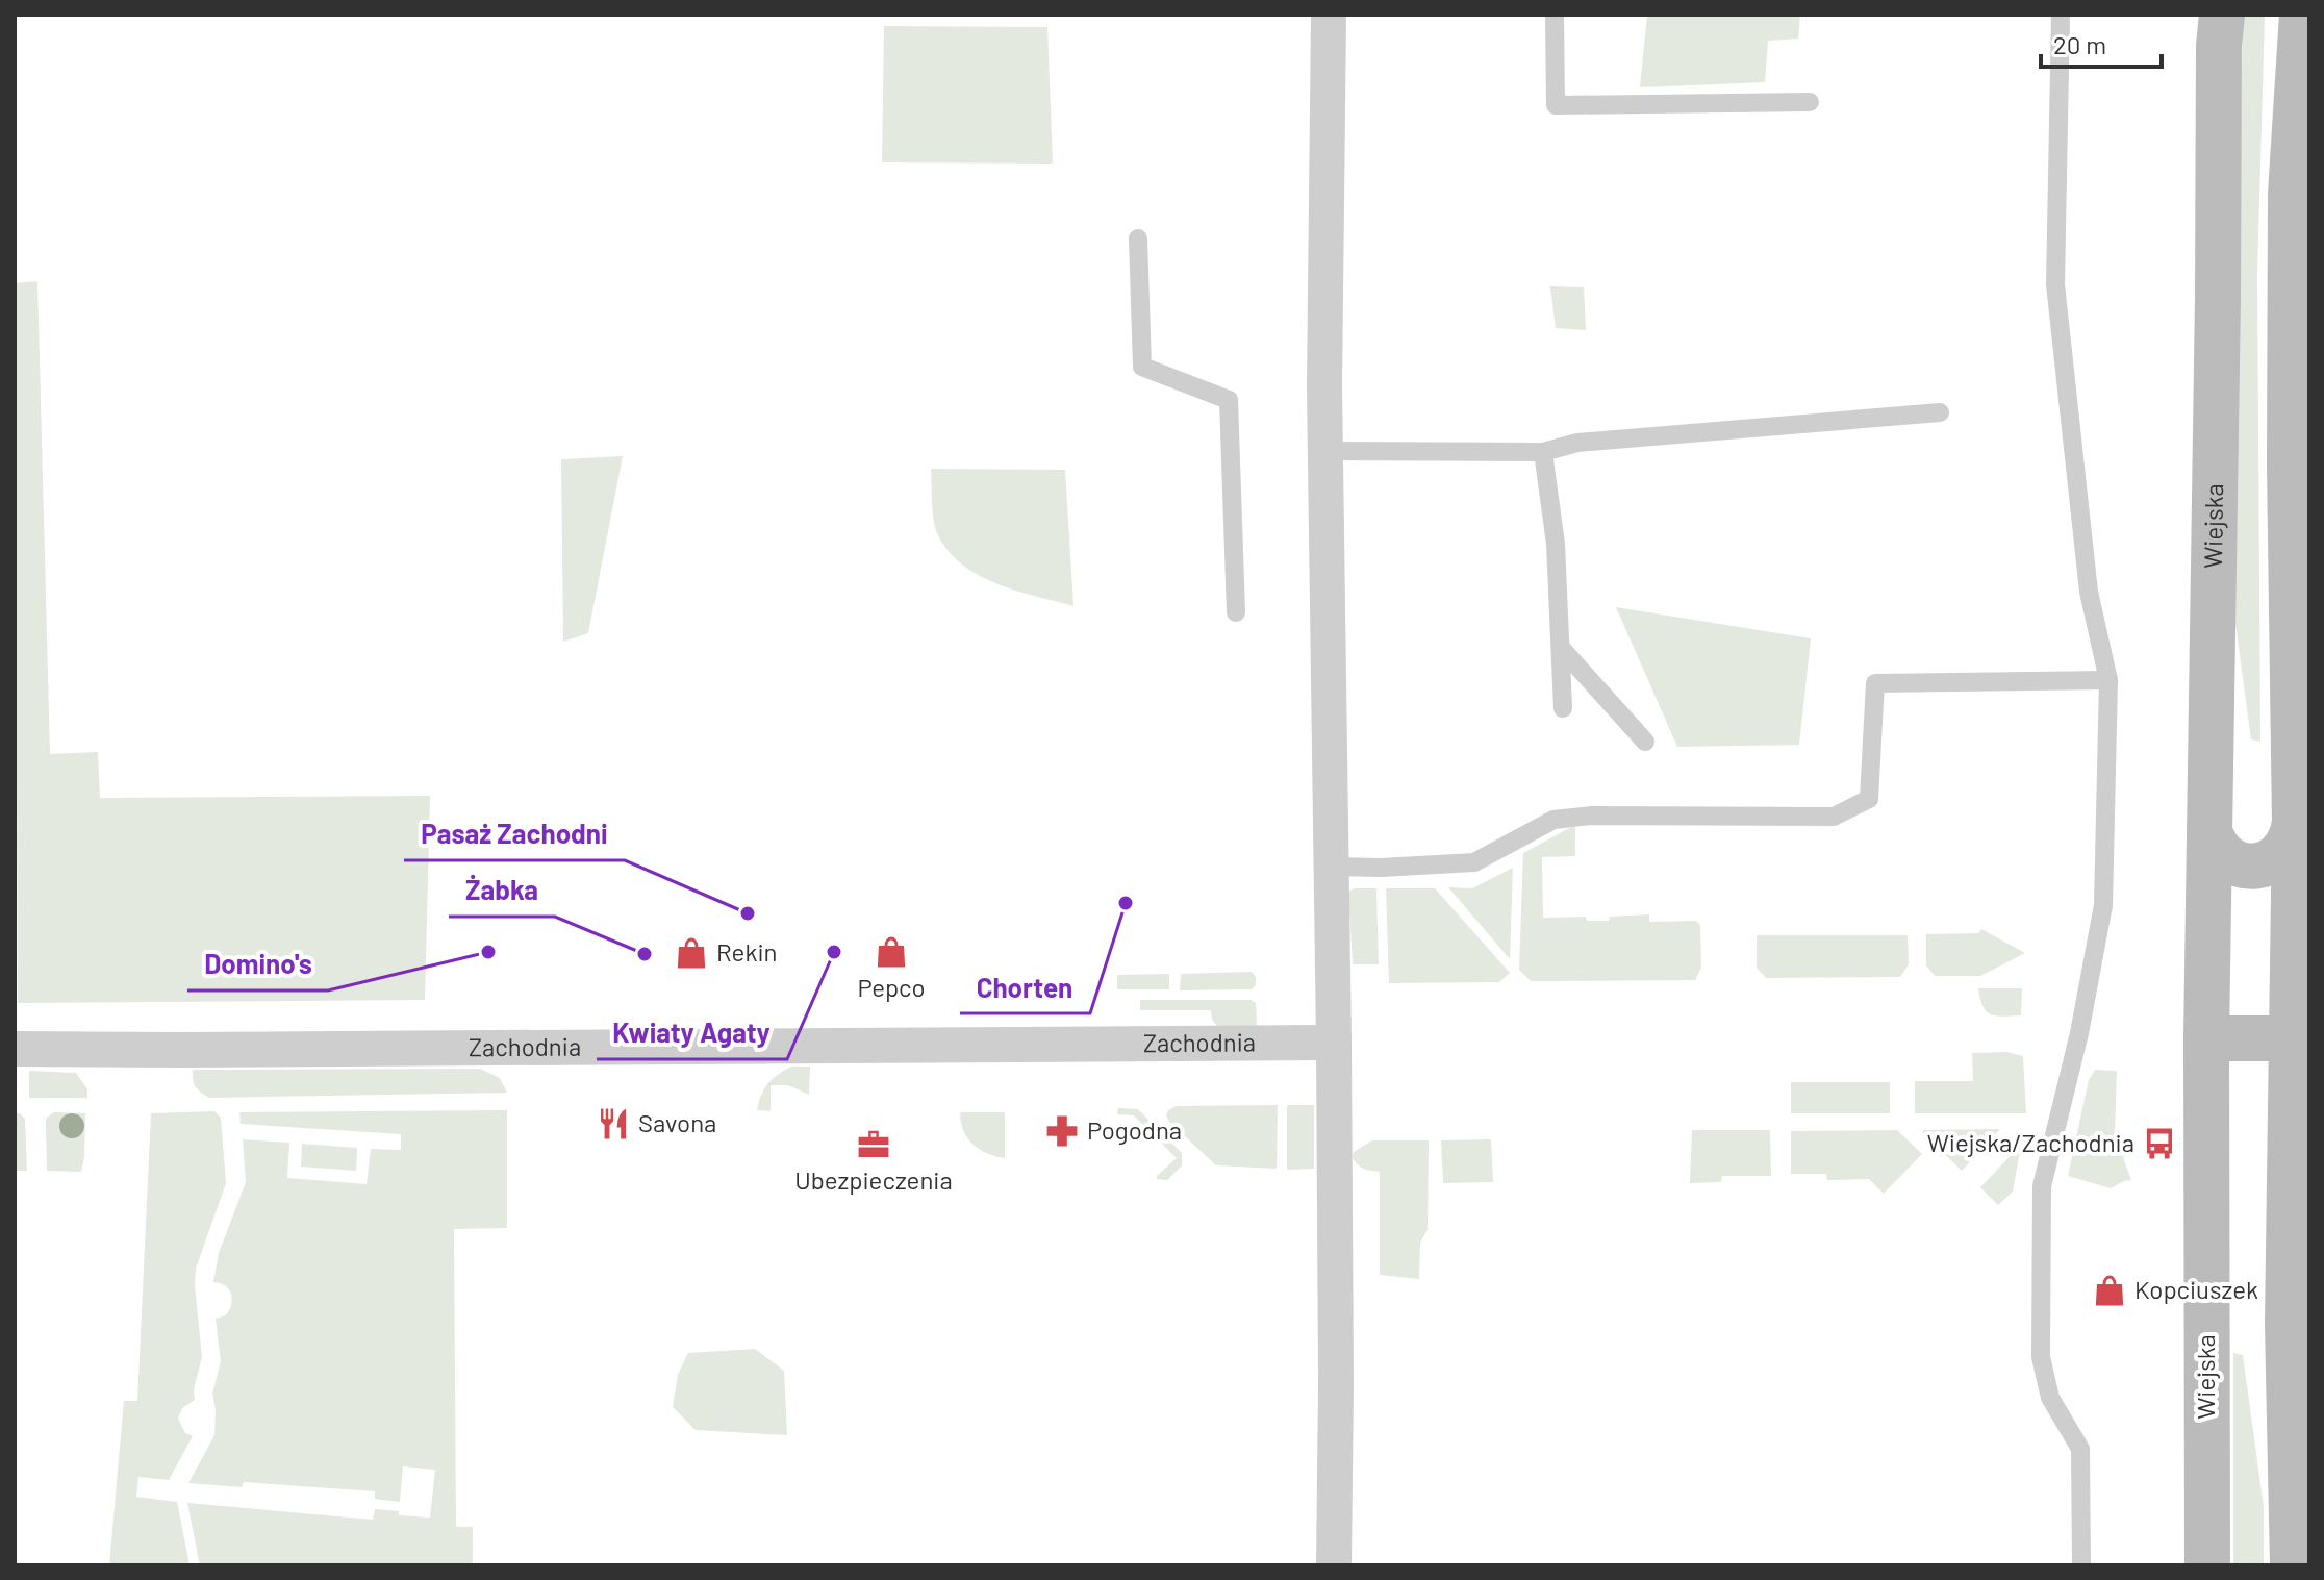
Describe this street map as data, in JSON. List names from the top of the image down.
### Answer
{
  "streets": {
    "main road": ["Wiejska"],
    "street": ["Zachodnia"]
  },
  "places": {
    "other": [
      "Chorten",
      "Pasaż Zachodni",
      "Domino's",
      "Kwiaty Agaty",
      "Żabka"
    ],
    "shop": ["Pepco", "Rekin", "Kopciuszek"],
    "restaurant": ["Savona"],
    "pharmacy": ["Pogodna"],
    "bus stop": ["Wiejska/Zachodnia"],
    "office": ["Ubezpieczenia"]
  },
  "scale_bar": "20 m"
}
